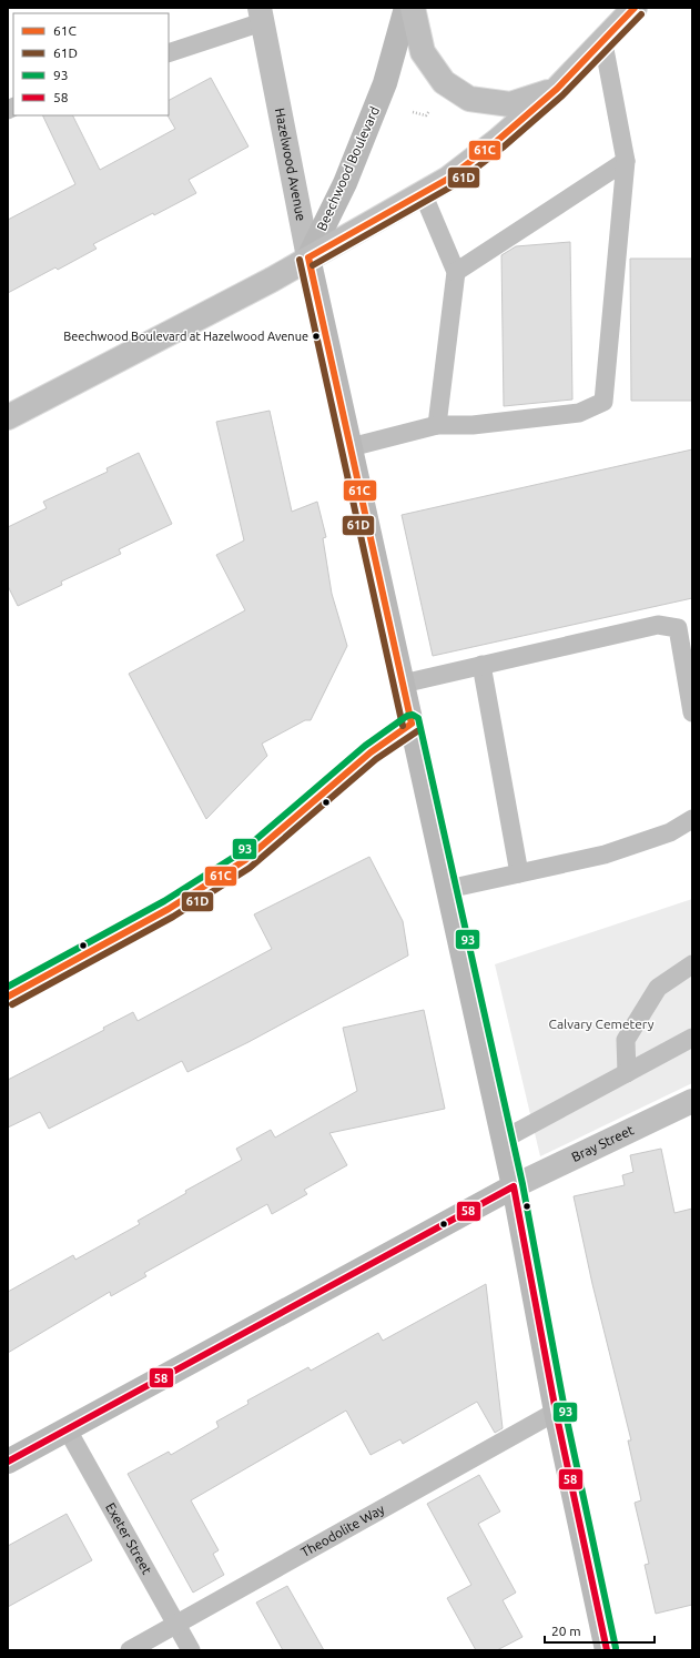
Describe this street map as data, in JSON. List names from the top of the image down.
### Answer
{
  "streets": {
    "main road": ["Hazelwood Avenue", "Beechwood Boulevard", "Bray Street"],
    "lane": ["Theodolite Way", "Exeter Street"]
  },
  "crossings": [
    ["Hazelwood Avenue", "Beechwood Boulevard"],
    ["Hazelwood Avenue", "Bray Street"],
    ["Hazelwood Avenue", "Theodolite Way"],
    ["Theodolite Way", "Exeter Street"]
  ],
  "parks": ["Calvary Cemetery"],
  "places": ["Beechwood Boulevard at Hazelwood Avenue"],
  "lines": [
    "transit line 61C",
    "transit line 61D",
    "transit line 93",
    "transit line 58"
  ],
  "legend": [
    "61C",
    "61D",
    "93",
    "58"
  ],
  "scale_bar": "20 m"
}
